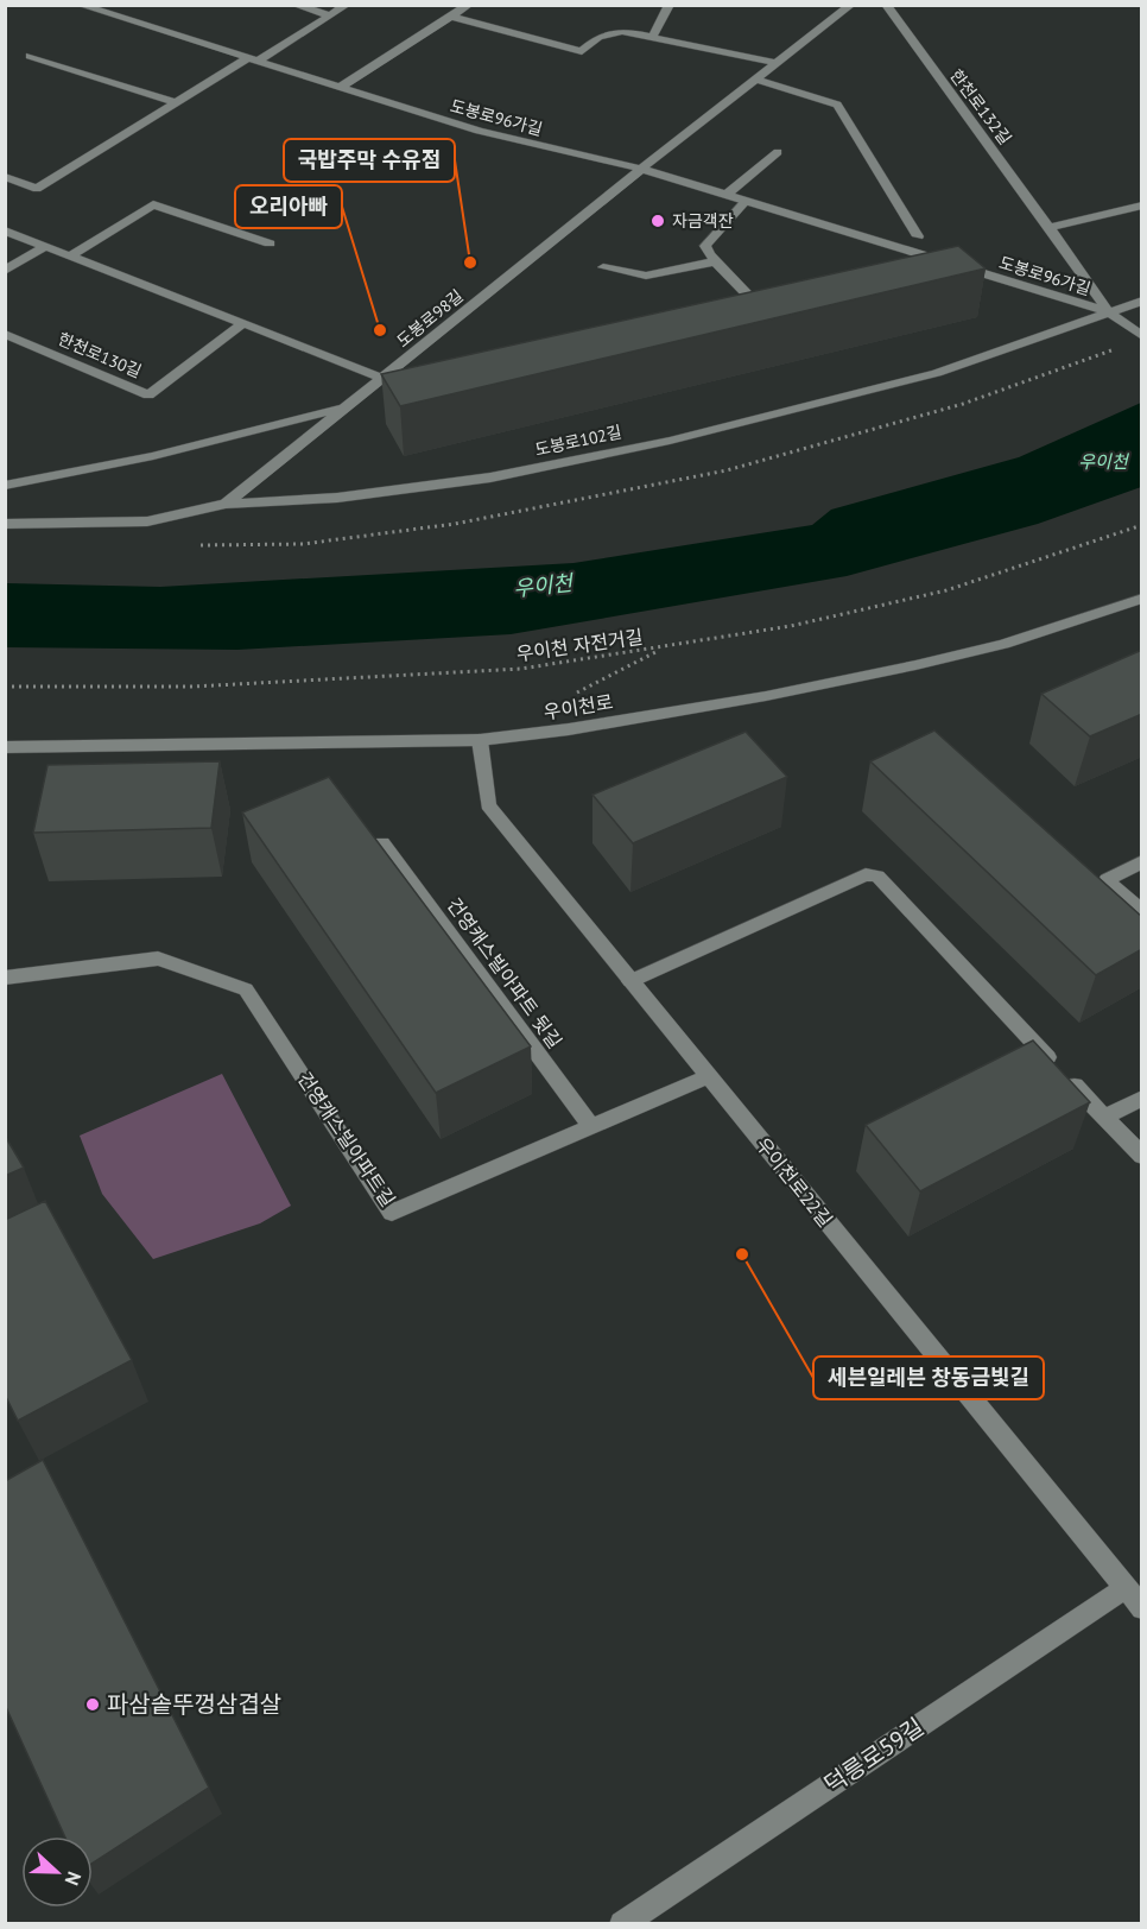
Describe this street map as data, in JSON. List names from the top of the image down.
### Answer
{
  "streets": {
    "street": [
      "한천로132길",
      "도봉로96가길",
      "도봉로98길",
      "한천로130길",
      "도봉로102길",
      "우이천로",
      "건영캐스빌아파트 뒷길",
      "건영캐스빌아파트길",
      "우이천로22길",
      "덕릉로59길"
    ],
    "path": ["우이천 자전거길"]
  },
  "crossings": [
    ["한천로132길", "도봉로96가길"],
    ["한천로132길", "도봉로102길"],
    ["도봉로96가길", "도봉로98길"],
    ["도봉로96가길", "도봉로102길"],
    ["도봉로98길", "도봉로102길"],
    ["우이천로", "우이천로22길"],
    ["건영캐스빌아파트 뒷길", "건영캐스빌아파트길"],
    ["건영캐스빌아파트길", "우이천로22길"],
    ["우이천로22길", "덕릉로59길"]
  ],
  "water": ["우이천"],
  "places": [
    "자금객잔",
    "국밥주막 수유점",
    "오리아빠",
    "세븐일레븐 창동금빛길",
    "파삼솥뚜껑삼겹살"
  ],
  "north": "right"
}
